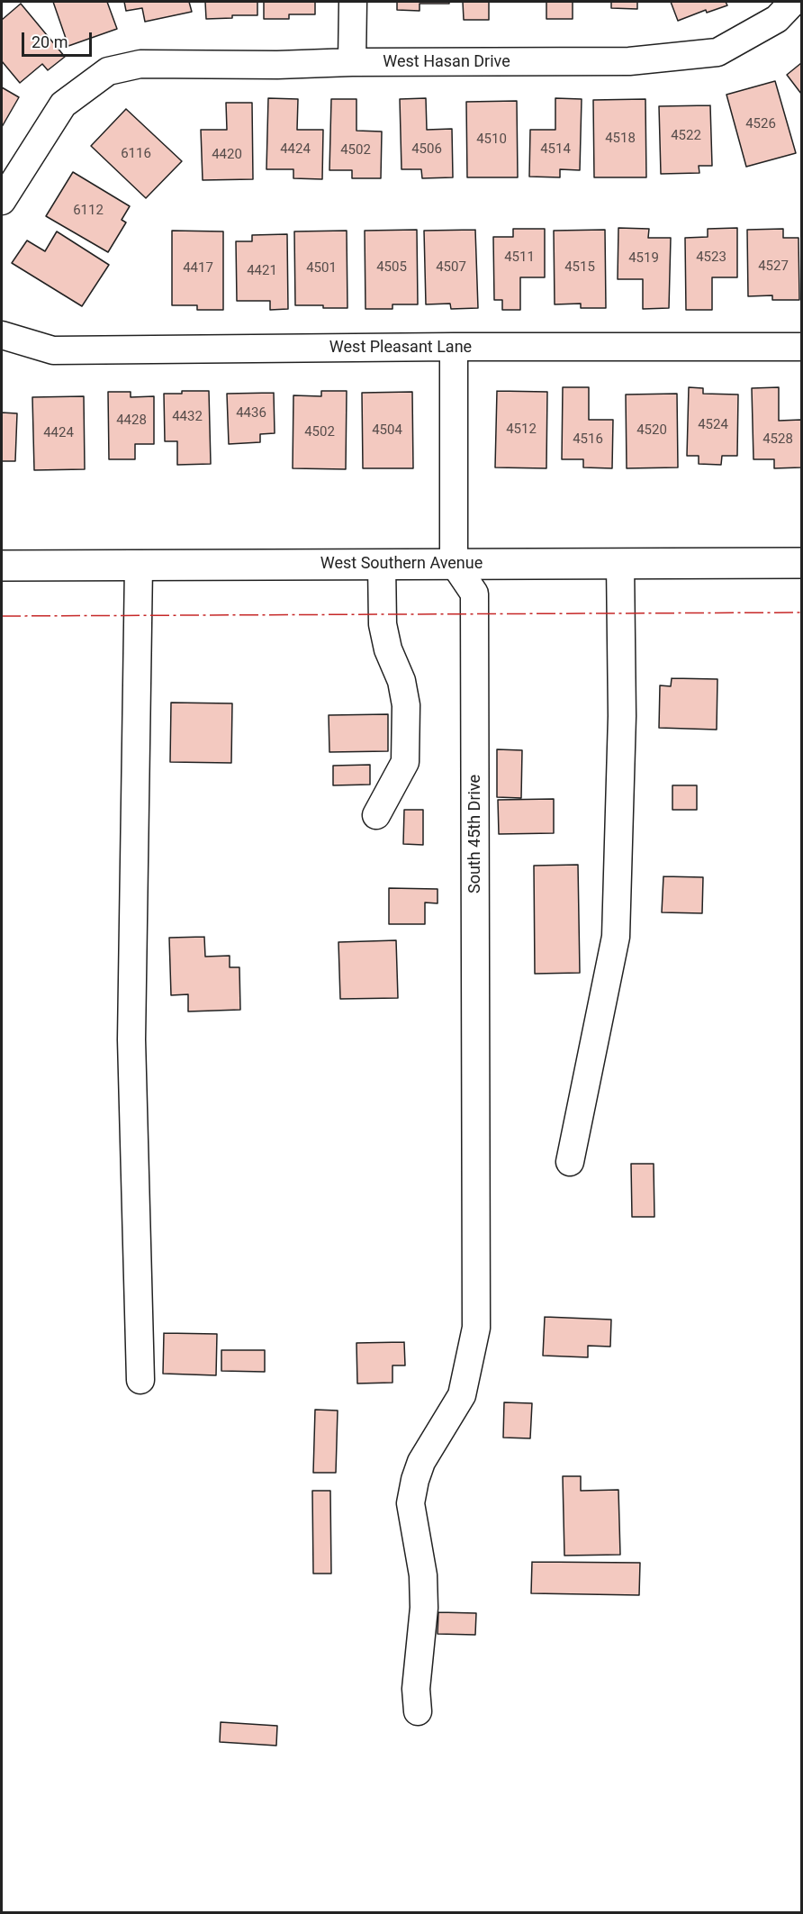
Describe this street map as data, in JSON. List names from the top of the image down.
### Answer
{
  "streets": {
    "main road": ["West Southern Avenue"],
    "street": ["West Hasan Drive", "West Pleasant Lane", "South 45th Drive"]
  },
  "crossings": [
    ["West Southern Avenue", "South 45th Drive"]
  ],
  "house_numbers": [
    "4526",
    "4522",
    "4518",
    "4510",
    "4424",
    "4506",
    "4514",
    "4502",
    "6116",
    "4420",
    "6112",
    "4511",
    "4523",
    "4519",
    "4527",
    "4505",
    "4507",
    "4515",
    "4417",
    "4501",
    "4421",
    "4436",
    "4432",
    "4428",
    "4524",
    "4512",
    "4504",
    "4520",
    "4502",
    "4424",
    "4516",
    "4528"
  ],
  "scale_bar": "20 m"
}
